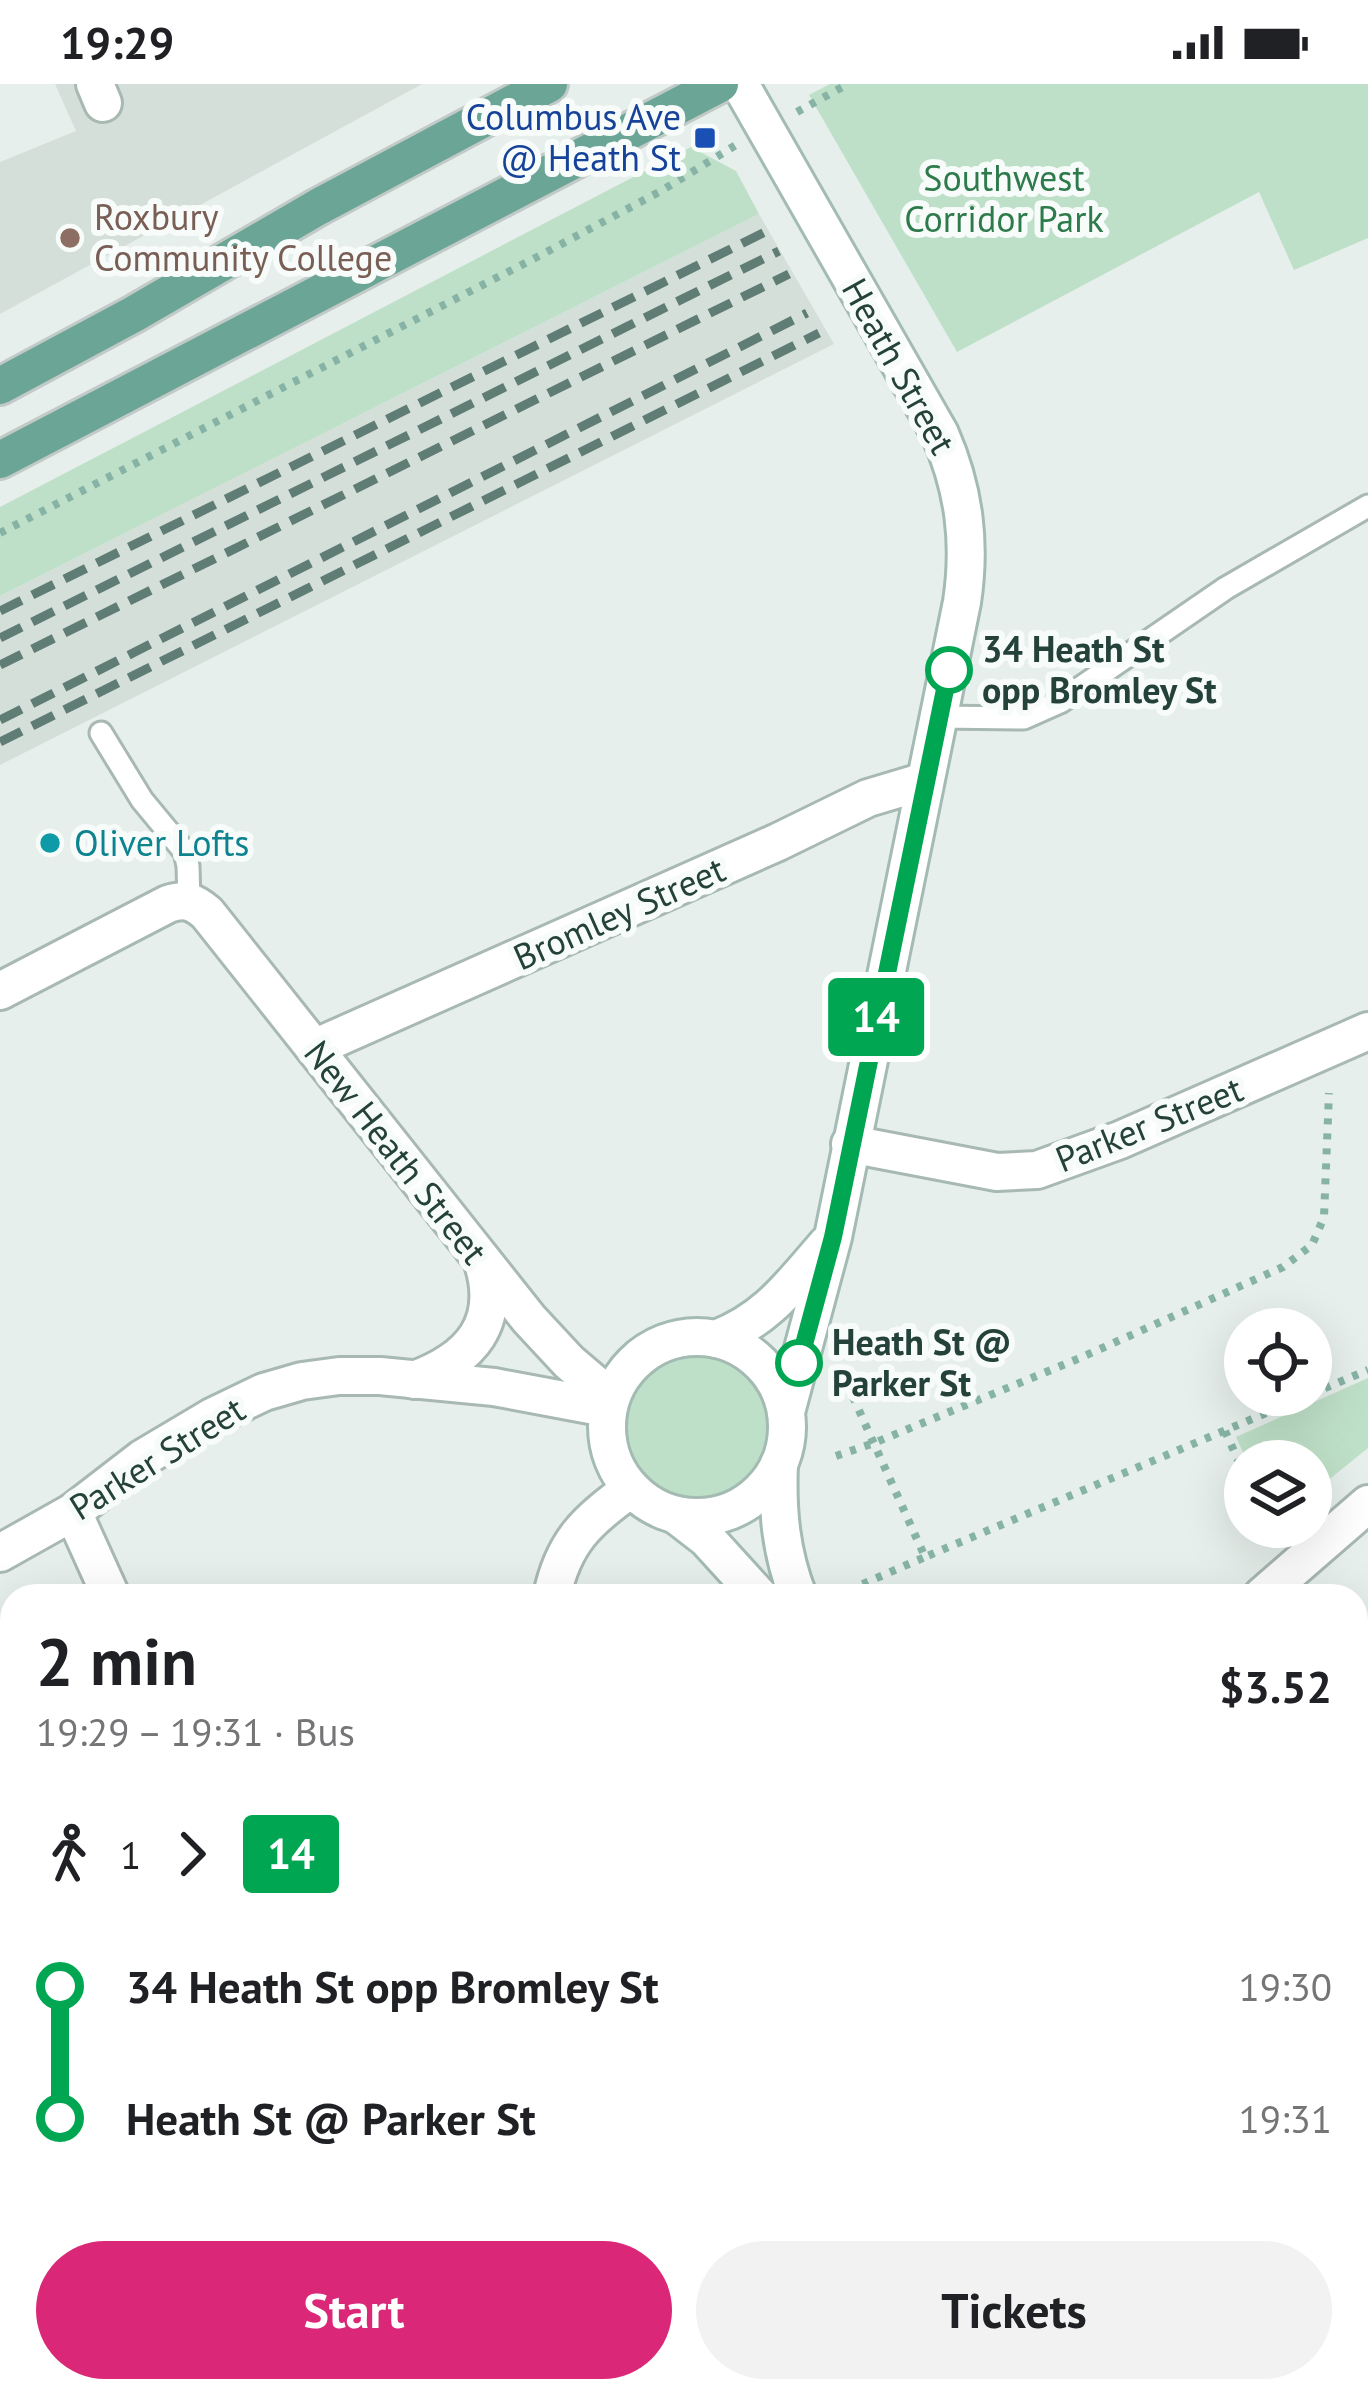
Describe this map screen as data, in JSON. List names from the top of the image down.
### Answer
{
  "streets": {
    "street": [
      "Heath Street",
      "Bromley Street",
      "Parker Street",
      "New Heath Street"
    ]
  },
  "crossings": [
    ["Heath Street", "Bromley Street"],
    ["Heath Street", "Parker Street"],
    ["Heath Street", "New Heath Street"],
    ["Bromley Street", "New Heath Street"],
    ["Parker Street", "New Heath Street"]
  ],
  "parks": ["Southwest Corridor Park"],
  "places": {
    "transit": ["Columbus Ave @ Heath St"],
    "other": [
      "Roxbury Community College",
      "34 Heath St opp Bromley St",
      "Oliver Lofts",
      "Heath St @ Parker St"
    ]
  },
  "lines": ["bus line 14"],
  "page": {
    "status": "19:29",
    "on_map": "14",
    "heading": ["2 min", "19:29 – 19:31 · Bus", "$3.52"],
    "legs": ["1", "14"],
    "list": [
      {
        "name": "34 Heath St opp Bromley St",
        "value": "19:30"
      },
      {
        "name": "Heath St @ Parker St",
        "value": "19:31"
      }
    ],
    "buttons": ["Start", "Tickets"]
  }
}
